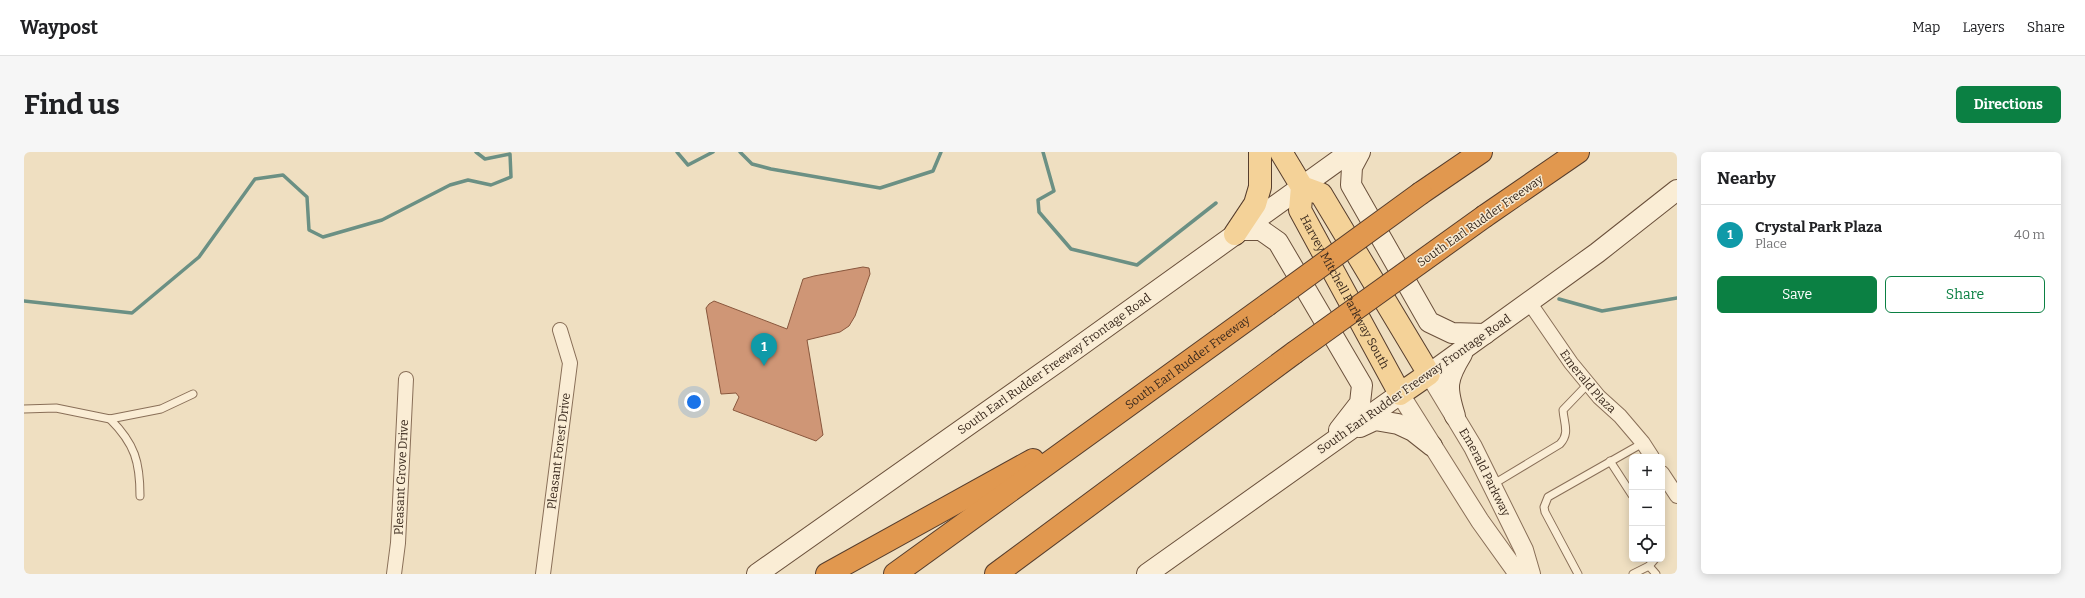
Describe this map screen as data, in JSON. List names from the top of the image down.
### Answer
{
  "streets": {
    "highway": ["South Earl Rudder Freeway"],
    "main road": ["Harvey Mitchell Parkway South", "South Earl Rudder Freeway Frontage Road"],
    "street": [
      "Emerald Plaza",
      "Pleasant Forest Drive",
      "Emerald Parkway",
      "Pleasant Grove Drive"
    ]
  },
  "crossings": [
    ["Harvey Mitchell Parkway South", "South Earl Rudder Freeway Frontage Road"],
    ["Harvey Mitchell Parkway South", "Emerald Parkway"],
    ["South Earl Rudder Freeway Frontage Road", "Emerald Plaza"],
    ["South Earl Rudder Freeway Frontage Road", "Emerald Parkway"]
  ],
  "page": {
    "header": "Waypost",
    "nav": ["Map", "Layers", "Share"],
    "buttons": [
      "Directions",
      ["Save", "Share"]
    ],
    "title": "Find us",
    "heading": "Nearby",
    "list": [
      {
        "mark": "1",
        "name": "Crystal Park Plaza",
        "note": "Place",
        "value": "40 m"
      }
    ],
    "pins": "1",
    "map_buttons": ["+", "−"]
  }
}
